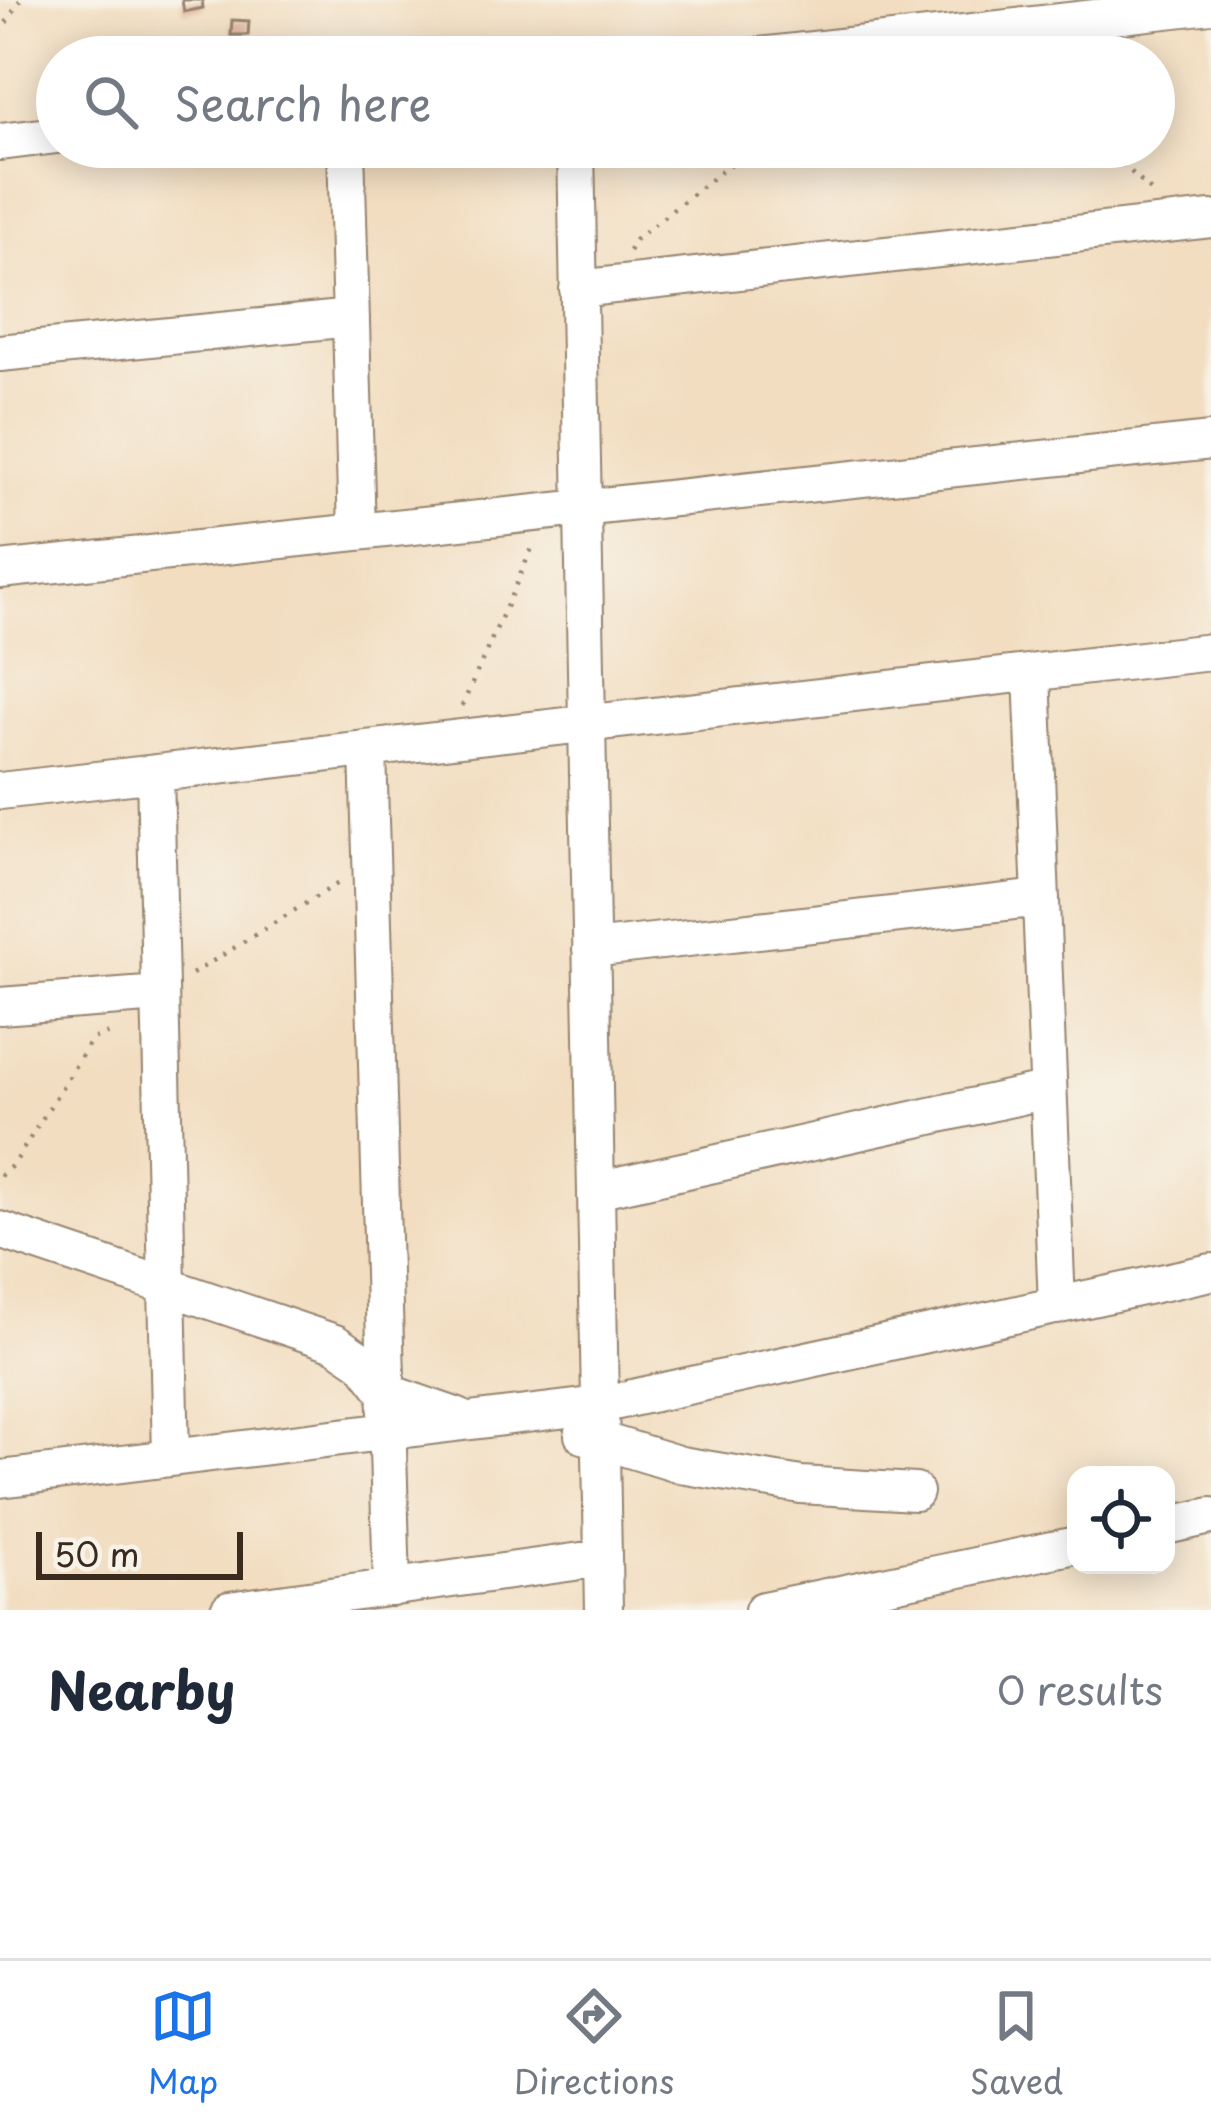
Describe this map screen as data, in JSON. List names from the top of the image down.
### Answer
{
  "scale_bar": "50 m",
  "page": {
    "search": "Search here",
    "scale": "50 m",
    "heading": ["Nearby", "0 results"],
    "nav": ["Map", "Directions", "Saved"]
  }
}
